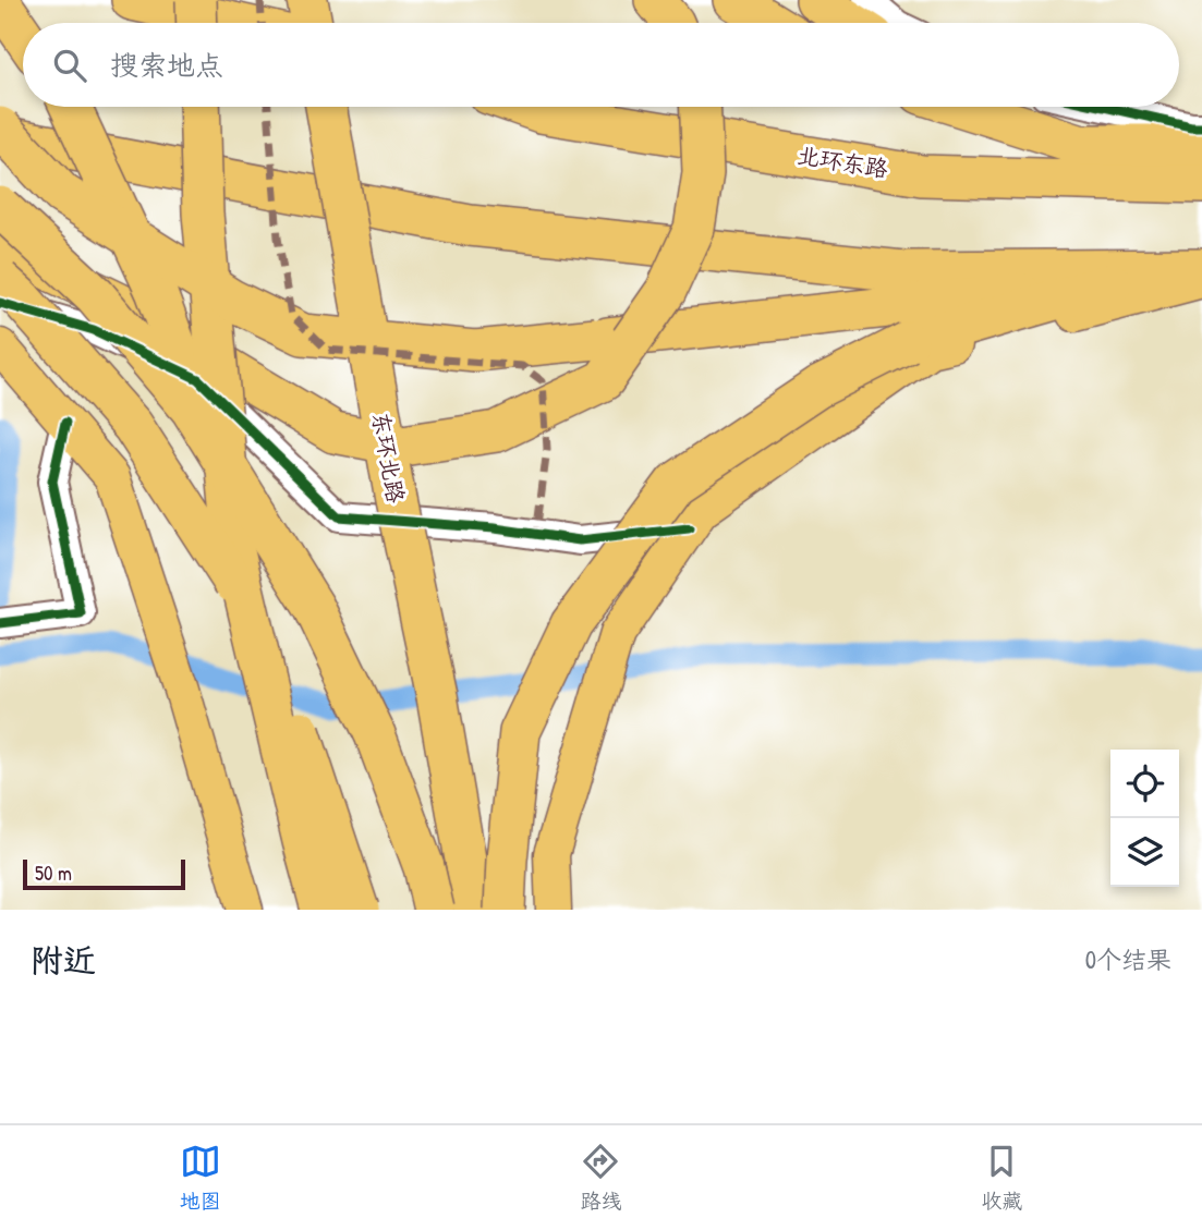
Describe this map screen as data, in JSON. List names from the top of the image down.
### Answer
{
  "streets": {
    "highway": ["北环东路", "东环北路"]
  },
  "scale_bar": "50 m",
  "page": {
    "search": "搜索地点",
    "scale": "50 m",
    "heading": ["附近", "0个结果"],
    "nav": ["地图", "路线", "收藏"]
  }
}
